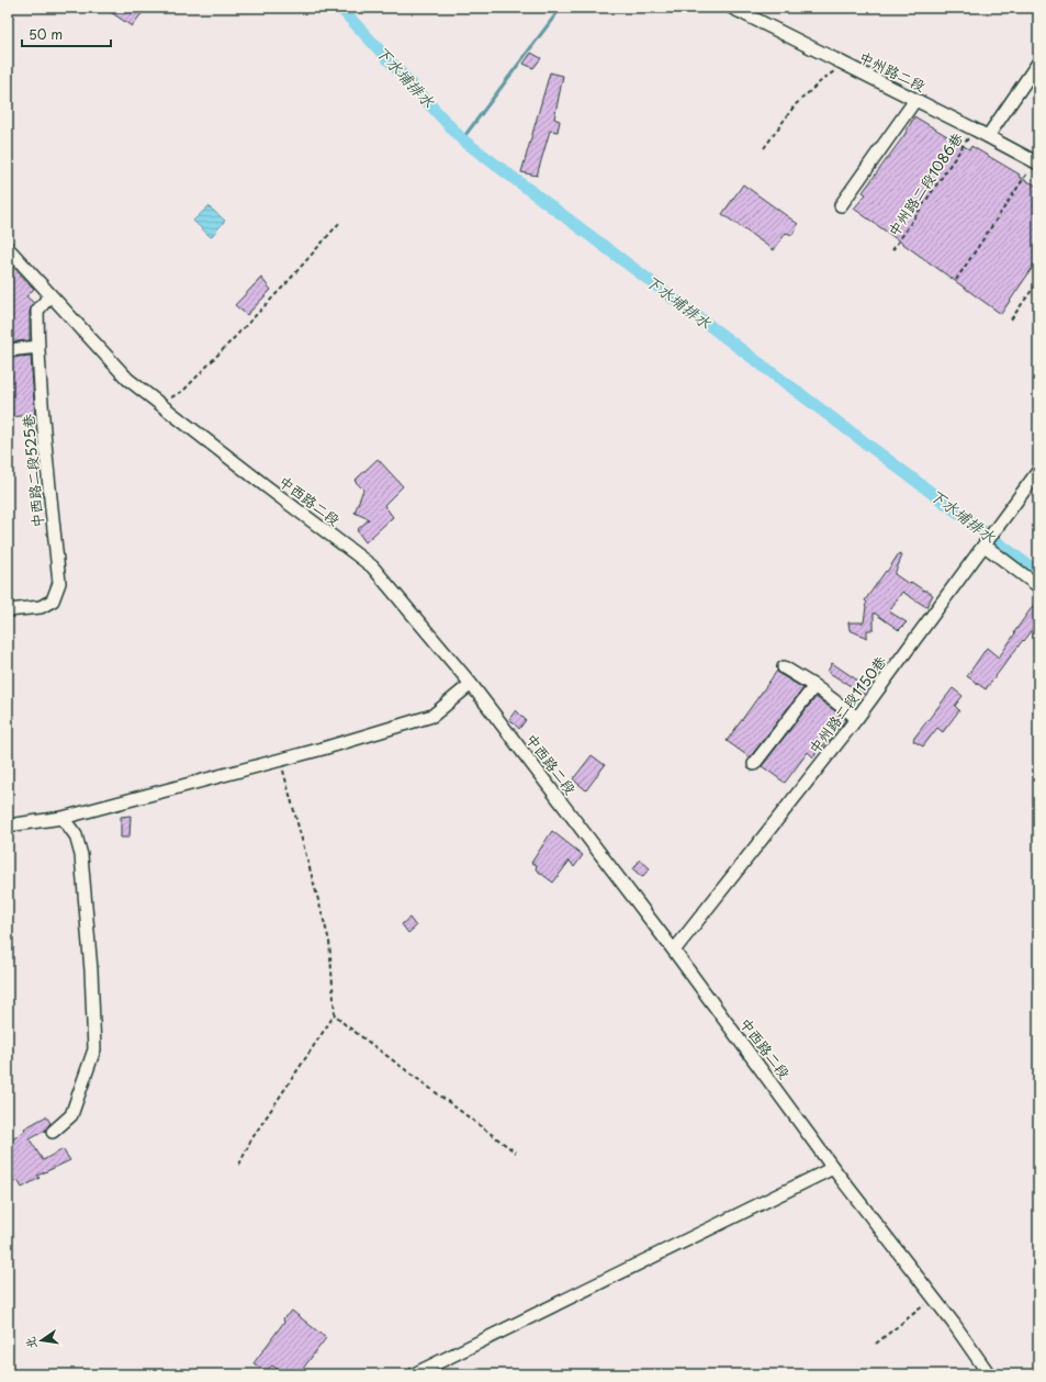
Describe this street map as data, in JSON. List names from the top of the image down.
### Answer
{
  "streets": {
    "street": [
      "中州路二段",
      "中西路二段525巷",
      "中西路二段",
      "中州路二段1150巷"
    ],
    "path": ["中州路二段1086巷"]
  },
  "crossings": [
    ["中州路二段", "中州路二段1086巷"],
    ["中西路二段525巷", "中西路二段"],
    ["中西路二段", "中州路二段1150巷"]
  ],
  "water": ["下水埔排水"],
  "scale_bar": "50 m",
  "north": "left"
}
